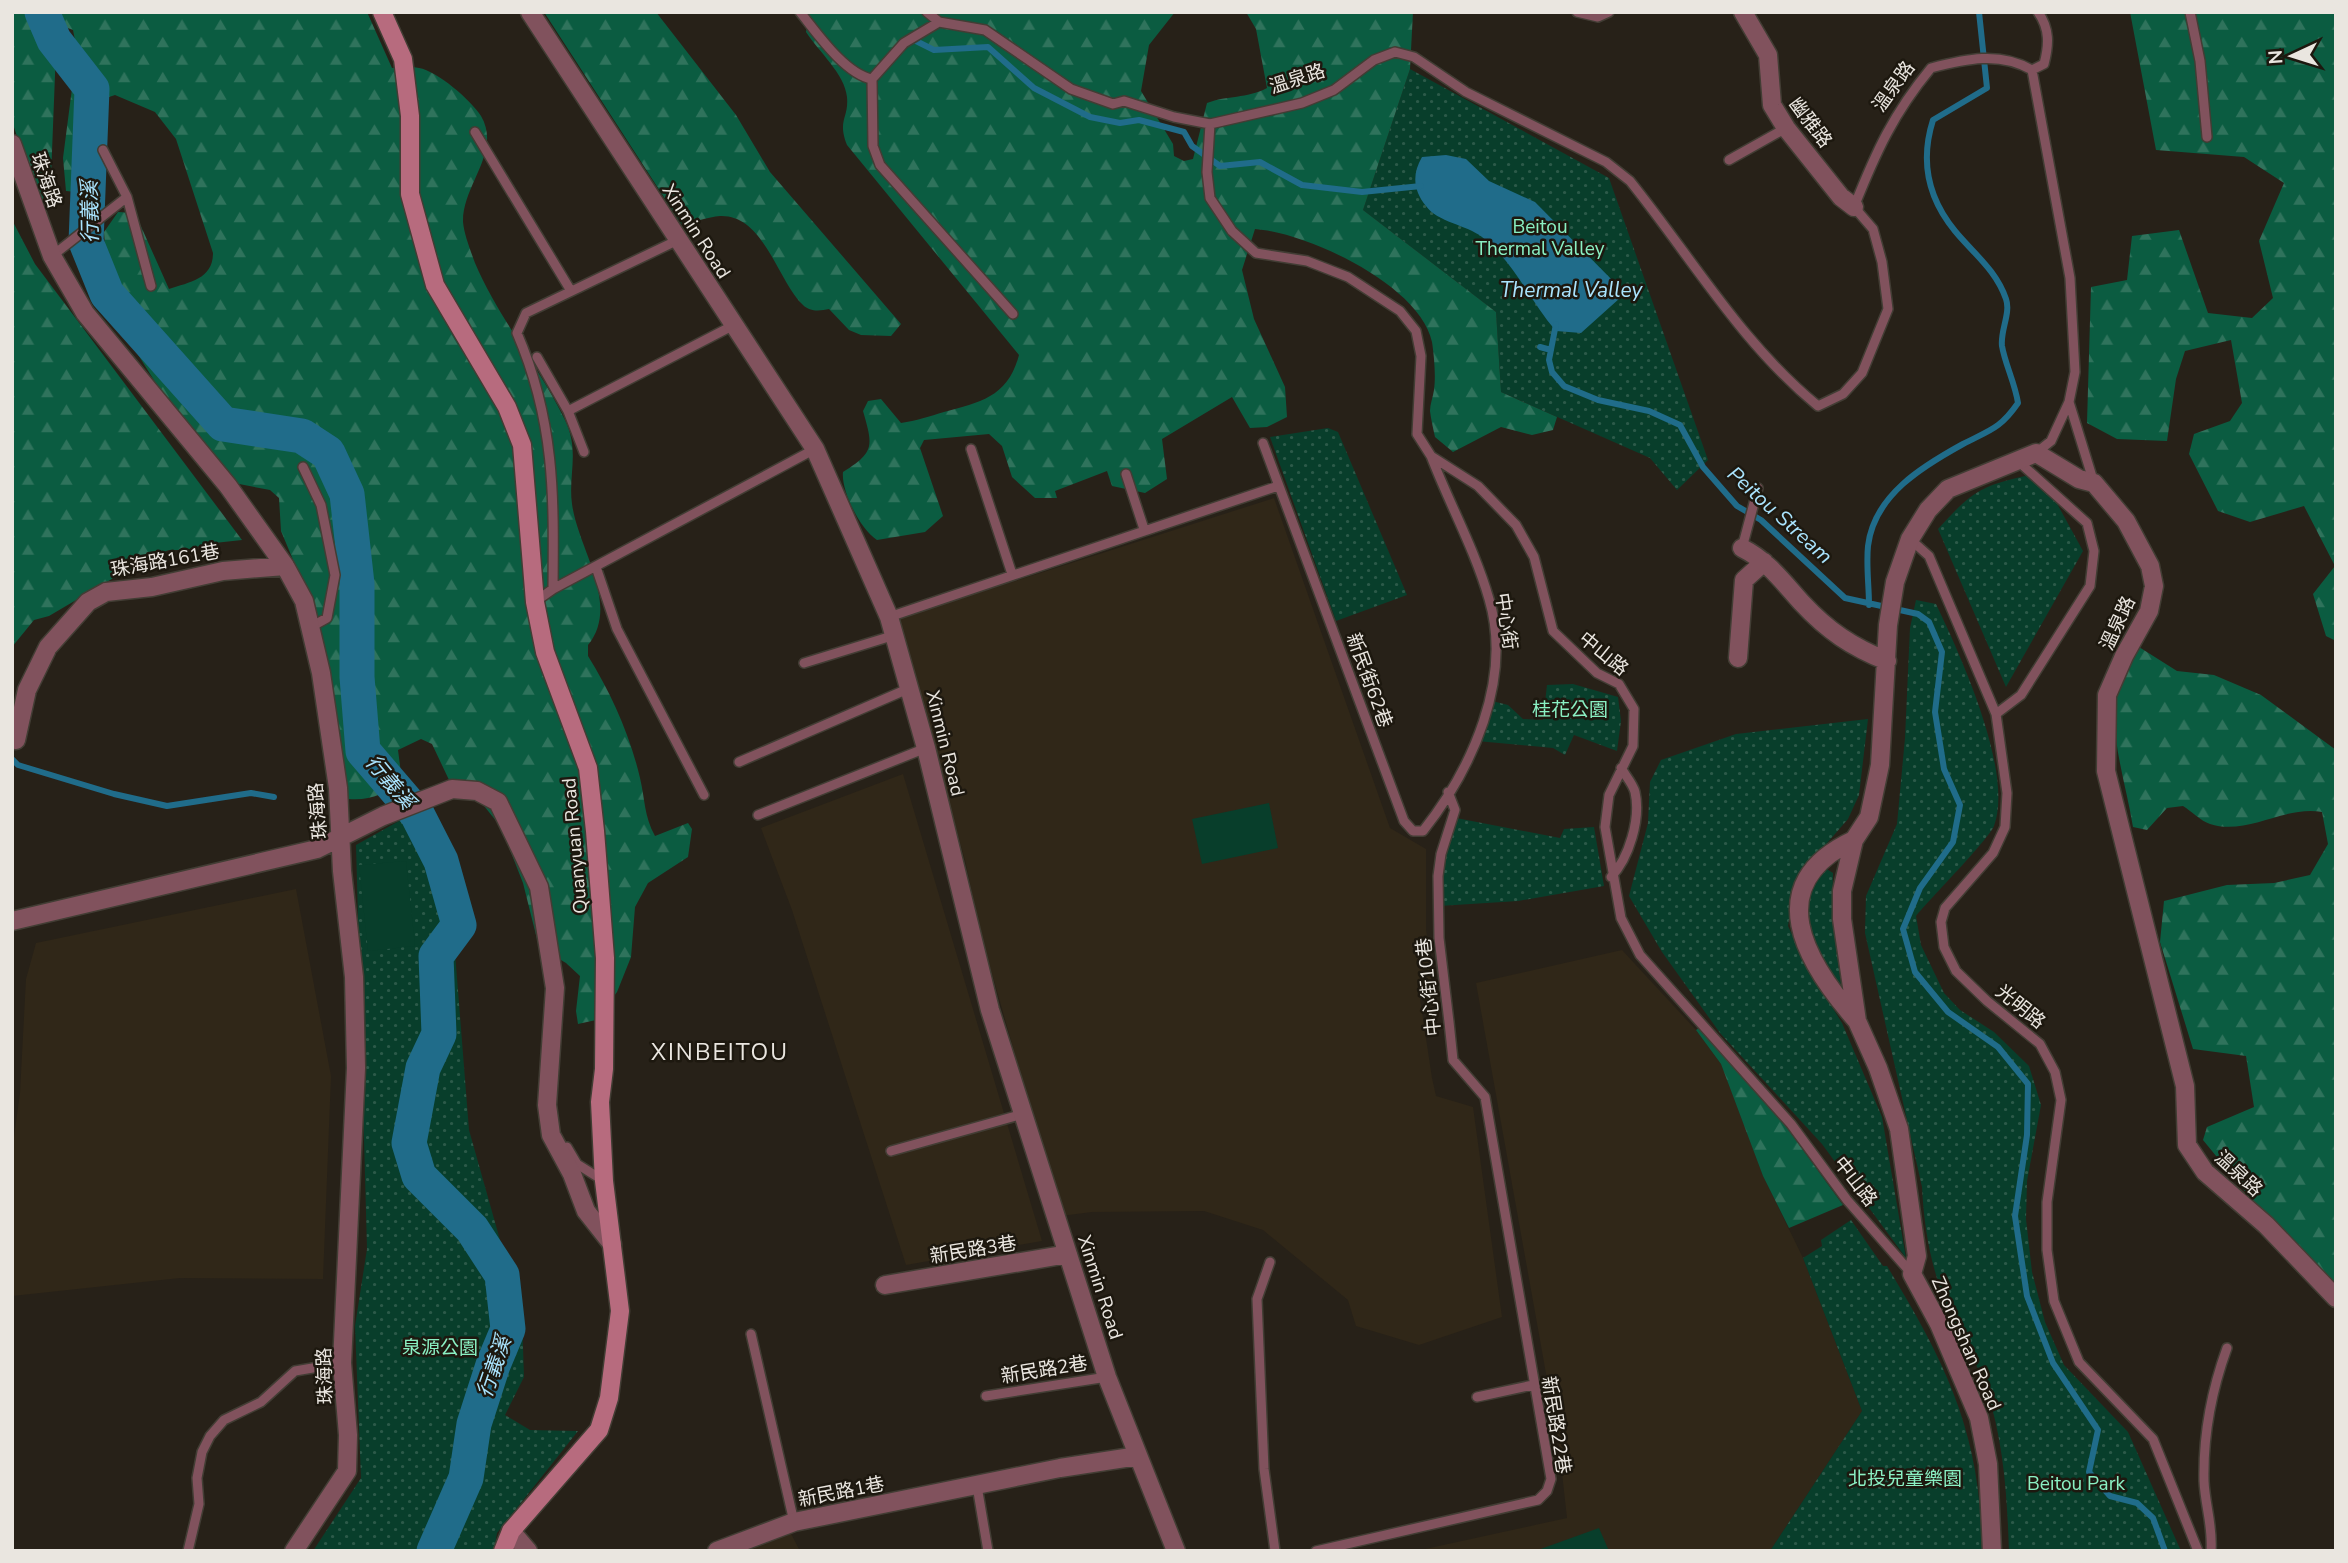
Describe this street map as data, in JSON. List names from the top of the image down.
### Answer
{
  "streets": {
    "street": [
      "溫泉路",
      "幽雅路",
      "珠海路",
      "Xinmin Road",
      "珠海路161巷",
      "Quanyuan Road",
      "新民路3巷",
      "Zhongshan Road",
      "新民路1巷"
    ],
    "lane": [
      "中心街",
      "中山路",
      "新民街62巷",
      "中心街10巷",
      "光明路",
      "新民路2巷",
      "新民路22巷"
    ]
  },
  "crossings": [
    ["溫泉路", "幽雅路"],
    ["珠海路", "珠海路161巷"],
    ["Xinmin Road", "新民路3巷"],
    ["Xinmin Road", "新民路2巷"],
    ["Xinmin Road", "新民路1巷"],
    ["中心街", "中山路"],
    ["中心街", "新民街62巷"],
    ["中心街", "中心街10巷"],
    ["中山路", "Zhongshan Road"],
    ["新民街62巷", "中心街10巷"],
    ["中心街10巷", "新民路22巷"],
    ["光明路", "Zhongshan Road"]
  ],
  "districts": ["XINBEITOU"],
  "water": ["行義溪", "Thermal Valley", "Peitou Stream"],
  "parks": [
    "Beitou Thermal Valley",
    "桂花公園",
    "泉源公園",
    "北投兒童樂園",
    "Beitou Park"
  ],
  "north": "left"
}
